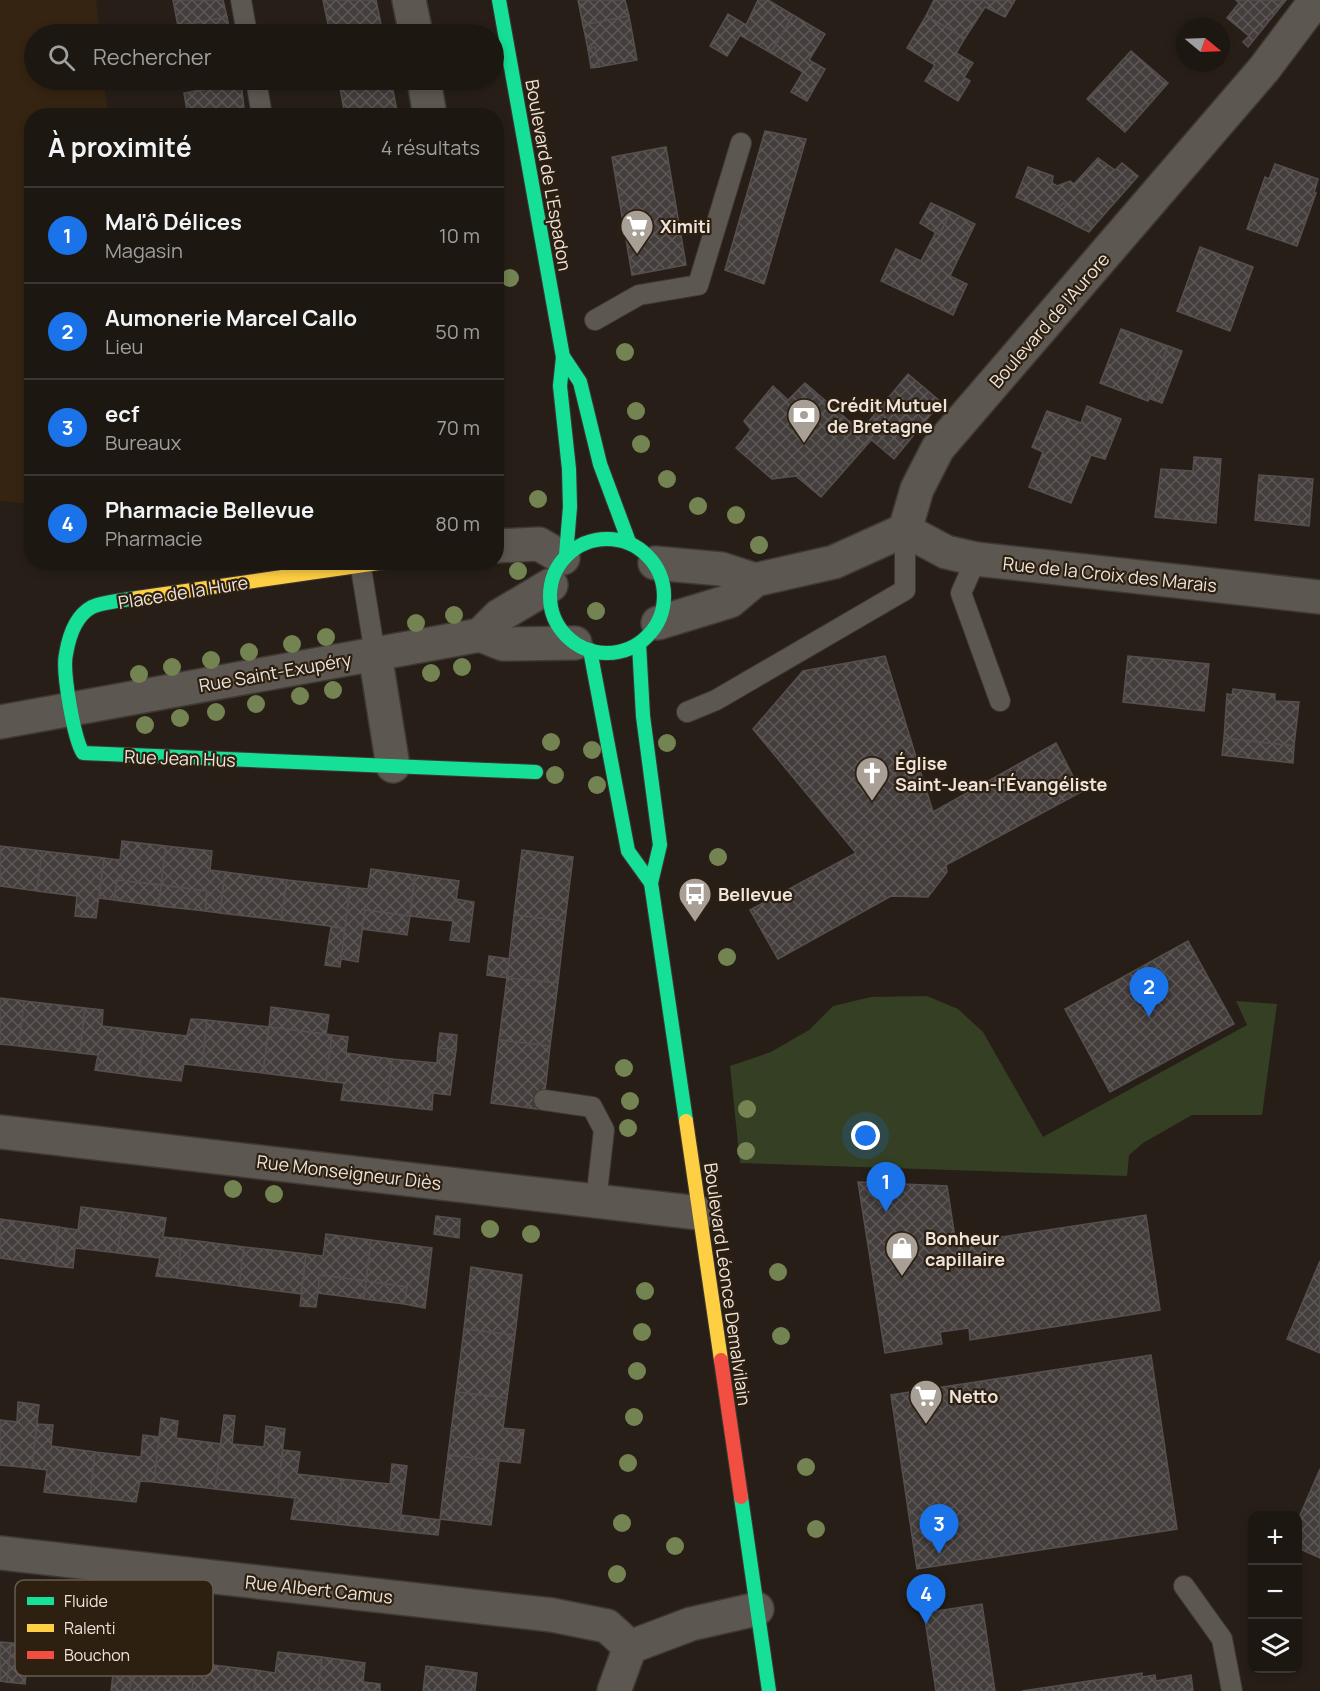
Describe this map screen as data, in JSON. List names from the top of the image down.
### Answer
{
  "streets": {
    "street": [
      "Boulevard de L'Espadon",
      "Boulevard de l'Aurore",
      "Rue de la Croix des Marais",
      "Place de la Hure",
      "Rue Saint-Exupéry",
      "Rue Jean Hus",
      "Rue Monseigneur Diès",
      "Boulevard Léonce Demalvilain",
      "Rue Albert Camus"
    ]
  },
  "crossings": [
    ["Boulevard de L'Espadon", "Rue Saint-Exupéry"],
    ["Boulevard de L'Espadon", "Boulevard Léonce Demalvilain"],
    ["Boulevard de l'Aurore", "Rue de la Croix des Marais"],
    ["Place de la Hure", "Rue Saint-Exupéry"],
    ["Place de la Hure", "Rue Jean Hus"],
    ["Rue Saint-Exupéry", "Rue Jean Hus"],
    ["Rue Saint-Exupéry", "Boulevard Léonce Demalvilain"],
    ["Rue Monseigneur Diès", "Boulevard Léonce Demalvilain"]
  ],
  "places": {
    "supermarket": ["Ximiti", "Netto"],
    "bank": ["Crédit Mutuel de Bretagne"],
    "church": ["Église Saint-Jean-l'Évangéliste"],
    "bus stop": ["Bellevue"],
    "shop": ["Bonheur capillaire"]
  },
  "legend": ["Fluide", "Ralenti", "Bouchon"],
  "north": "right",
  "page": {
    "search": "Rechercher",
    "heading": ["À proximité", "4 résultats"],
    "list": [
      {
        "mark": "1",
        "name": "Mal'ô Délices",
        "note": "Magasin",
        "value": "10 m"
      },
      {
        "mark": "2",
        "name": "Aumonerie Marcel Callo",
        "note": "Lieu",
        "value": "50 m"
      },
      {
        "mark": "3",
        "name": "ecf",
        "note": "Bureaux",
        "value": "70 m"
      },
      {
        "mark": "4",
        "name": "Pharmacie Bellevue",
        "note": "Pharmacie",
        "value": "80 m"
      }
    ],
    "pins": [
      "2",
      "1",
      "3",
      "4"
    ],
    "map_buttons": ["+", "−"]
  }
}
